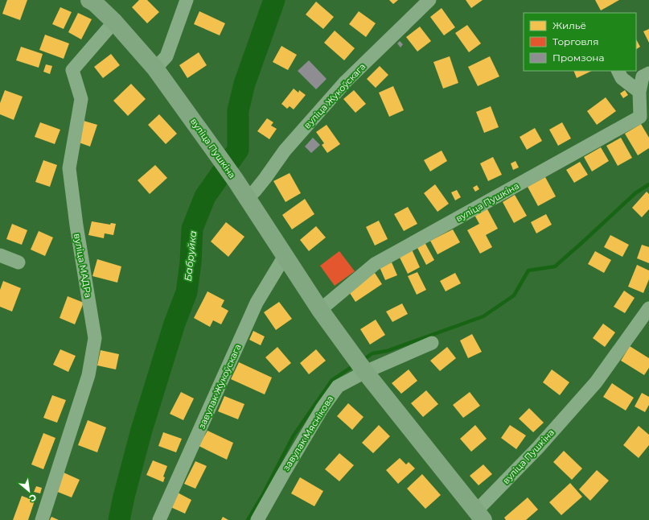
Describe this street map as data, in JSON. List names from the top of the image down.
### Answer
{
  "streets": {
    "main road": ["вуліца Пушкіна"],
    "street": [
      "вуліца Жукоўскага",
      "вуліца МАДРа",
      "завулак Жукоўскага",
      "завулак Мяснікова"
    ]
  },
  "crossings": [
    ["вуліца Жукоўскага", "вуліца Пушкіна"],
    ["вуліца Пушкіна", "вуліца МАДРа"],
    ["вуліца Пушкіна", "завулак Жукоўскага"],
    ["вуліца Пушкіна", "завулак Мяснікова"]
  ],
  "water": ["Бабруйка"],
  "legend": ["Жильё", "Торговля", "Промзона"],
  "north": "bottom right"
}
